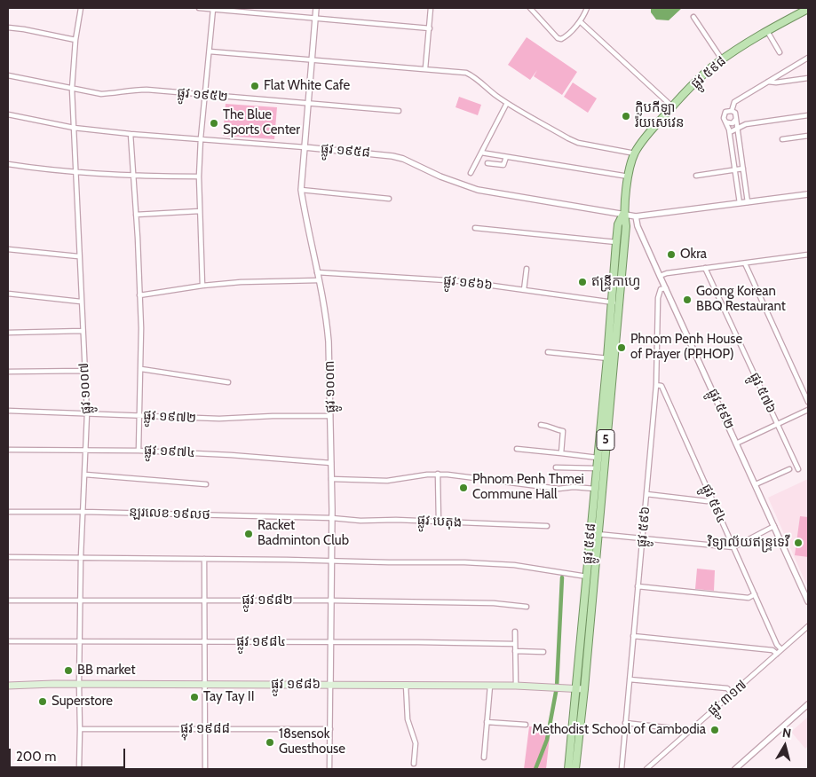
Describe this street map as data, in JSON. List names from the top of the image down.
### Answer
{
  "streets": {
    "main road": ["ផ្លូវ ៥៩៨", "5", "ផ្លូវ ១៩៨៦"],
    "street": [
      "ផ្លូវ ១៩៥២",
      "ផ្លូវ ១៩៥៨",
      "ផ្លូវ ១៩៦៦",
      "ផ្លូវ ១០០៣",
      "ផ្លូវ ១០០៧",
      "ផ្លូវ ៥៧៦",
      "ផ្លូវ ៥៩២",
      "ផ្លូវ ១៩៧២",
      "ផ្លូវ ១៩៧៤",
      "ផ្លូវ ៥៩៤",
      "ន្ឡរលេខ ១៩លថ",
      "ផ្លូវ បេតុង",
      "ផ្លូវ ៥៩៦",
      "ផ្លូវ ១៩៨២",
      "ផ្លូវ ១៩៨៤",
      "ផ្លូវ ៣១៧",
      "ផ្លុវ ១៩៨៨"
    ]
  },
  "crossings": [
    ["ផ្លូវ ៥៩៨", "ផ្លូវ ១៩៥៨"],
    ["ផ្លូវ ៥៩៨", "ផ្លូវ ១៩៦៦"],
    ["ផ្លូវ ៥៩៨", "ផ្លូវ ១៩៨៦"],
    ["ផ្លូវ ១៩៥២", "ផ្លូវ ១០០៣"],
    ["ផ្លូវ ១៩៥២", "ផ្លូវ ១០០៧"],
    ["ផ្លូវ ១៩៥៨", "ផ្លូវ ១០០៣"],
    ["ផ្លូវ ១៩៥៨", "ផ្លូវ ១០០៧"],
    ["ផ្លូវ ១៩៥៨", "ផ្លូវ ៥៩២"],
    ["ផ្លូវ ១៩៦៦", "ផ្លូវ ១០០៣"],
    ["ផ្លូវ ១០០៣", "ផ្លូវ ១៩៧២"],
    ["ផ្លូវ ១០០៣", "ផ្លូវ ១៩៧៤"],
    ["ផ្លូវ ១០០៣", "ន្ឡរលេខ ១៩លថ"],
    ["ផ្លូវ ១០០៣", "ផ្លូវ បេតុង"],
    ["ផ្លូវ ១០០៣", "ផ្លូវ ១៩៨២"],
    ["ផ្លូវ ១០០៣", "ផ្លូវ ១៩៨៤"],
    ["ផ្លូវ ១០០៣", "ផ្លូវ ១៩៨៦"],
    ["ផ្លូវ ១០០៣", "ផ្លុវ ១៩៨៨"],
    ["ផ្លូវ ១០០៧", "ផ្លូវ ១៩៧២"],
    ["ផ្លូវ ១០០៧", "ផ្លូវ ១៩៧៤"],
    ["ផ្លូវ ១០០៧", "ន្ឡរលេខ ១៩លថ"],
    ["ផ្លូវ ១០០៧", "ផ្លូវ ១៩៨២"],
    ["ផ្លូវ ១០០៧", "ផ្លូវ ១៩៨៤"],
    ["ផ្លូវ ១០០៧", "ផ្លូវ ១៩៨៦"],
    ["ផ្លូវ ១០០៧", "ផ្លុវ ១៩៨៨"],
    ["ផ្លូវ ៥៩២", "ផ្លូវ ៥៩៦"],
    ["ផ្លូវ ៥៩៤", "ផ្លូវ ៥៩៦"],
    ["ផ្លូវ ៥៩៤", "ផ្លូវ ៣១៧"],
    ["ន្ឡរលេខ ១៩លថ", "ផ្លូវ បេតុង"]
  ],
  "places": [
    "Flat White Cafe",
    "ក្លិបកីឡា រ៉យសេវេន",
    "The Blue Sports Center",
    "Okra",
    "ឥន្ទ្រីកាហ្វេ",
    "Goong Korean BBQ Restaurant",
    "Phnom Penh House of Prayer (PPHOP)",
    "Phnom Penh Thmei Commune Hall",
    "Racket Badminton Club",
    "វិទ្យាល័យឥន្រ្ទទេវី",
    "BB market",
    "Tay Tay II",
    "Superstore",
    "Methodist School of Cambodia",
    "18sensok Guesthouse"
  ],
  "scale_bar": "200 m",
  "north": "top"
}
